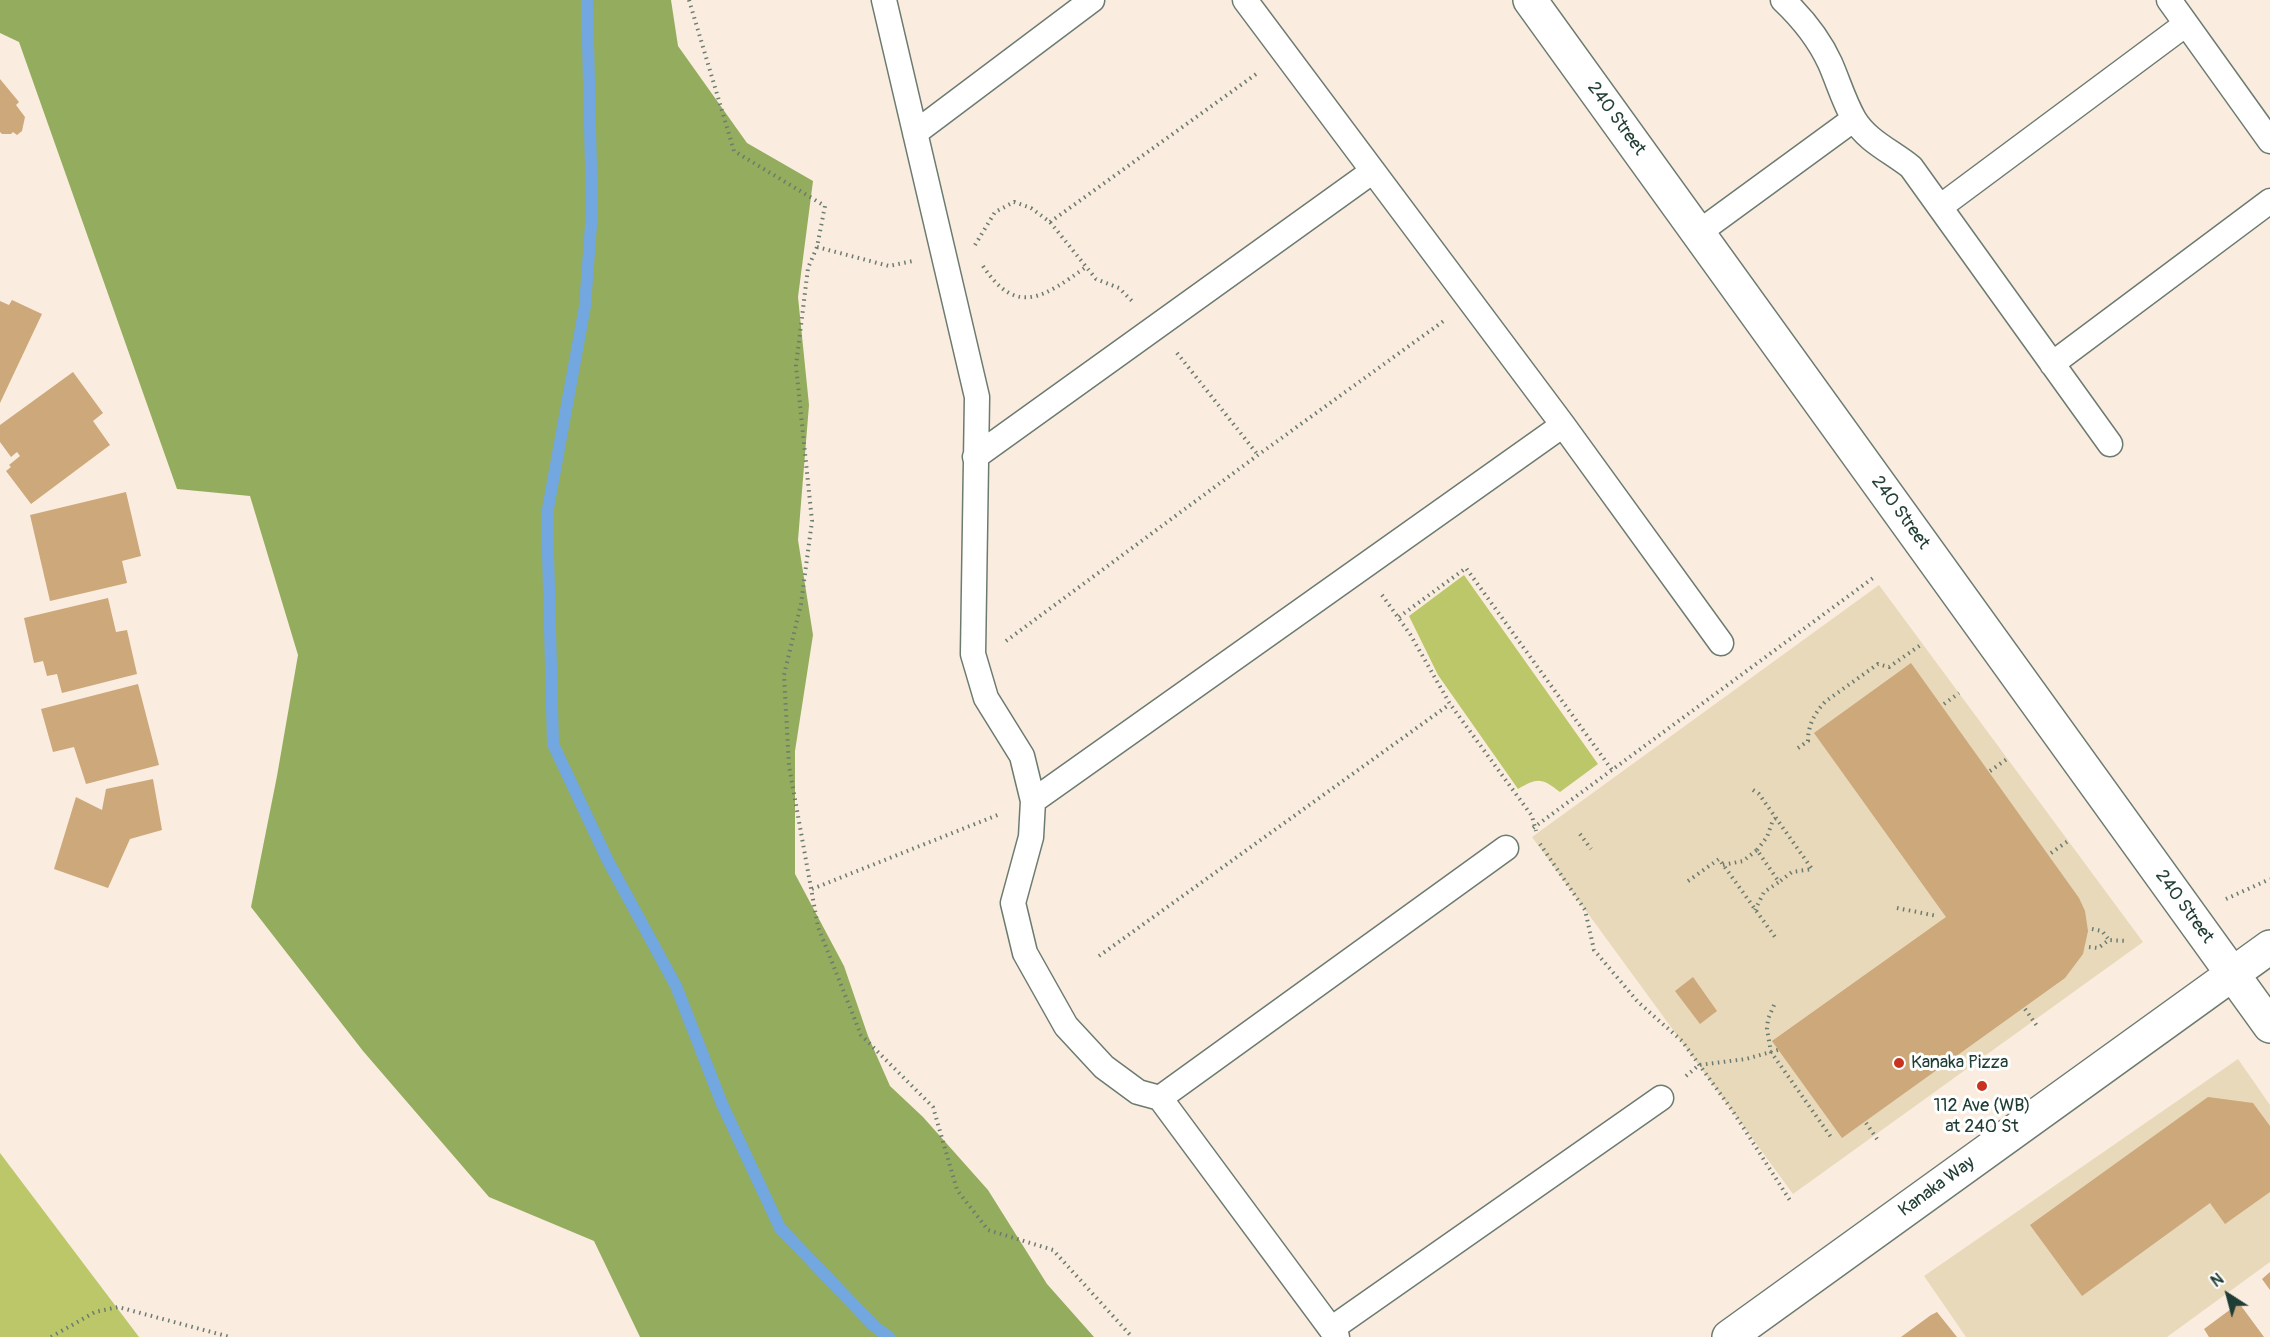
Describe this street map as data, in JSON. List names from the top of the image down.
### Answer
{
  "streets": {
    "main road": ["240 Street", "Kanaka Way"]
  },
  "crossings": [
    ["240 Street", "Kanaka Way"]
  ],
  "places": ["Kanaka Pizza", "112 Ave (WB) at 240 St"],
  "north": "top left"
}
